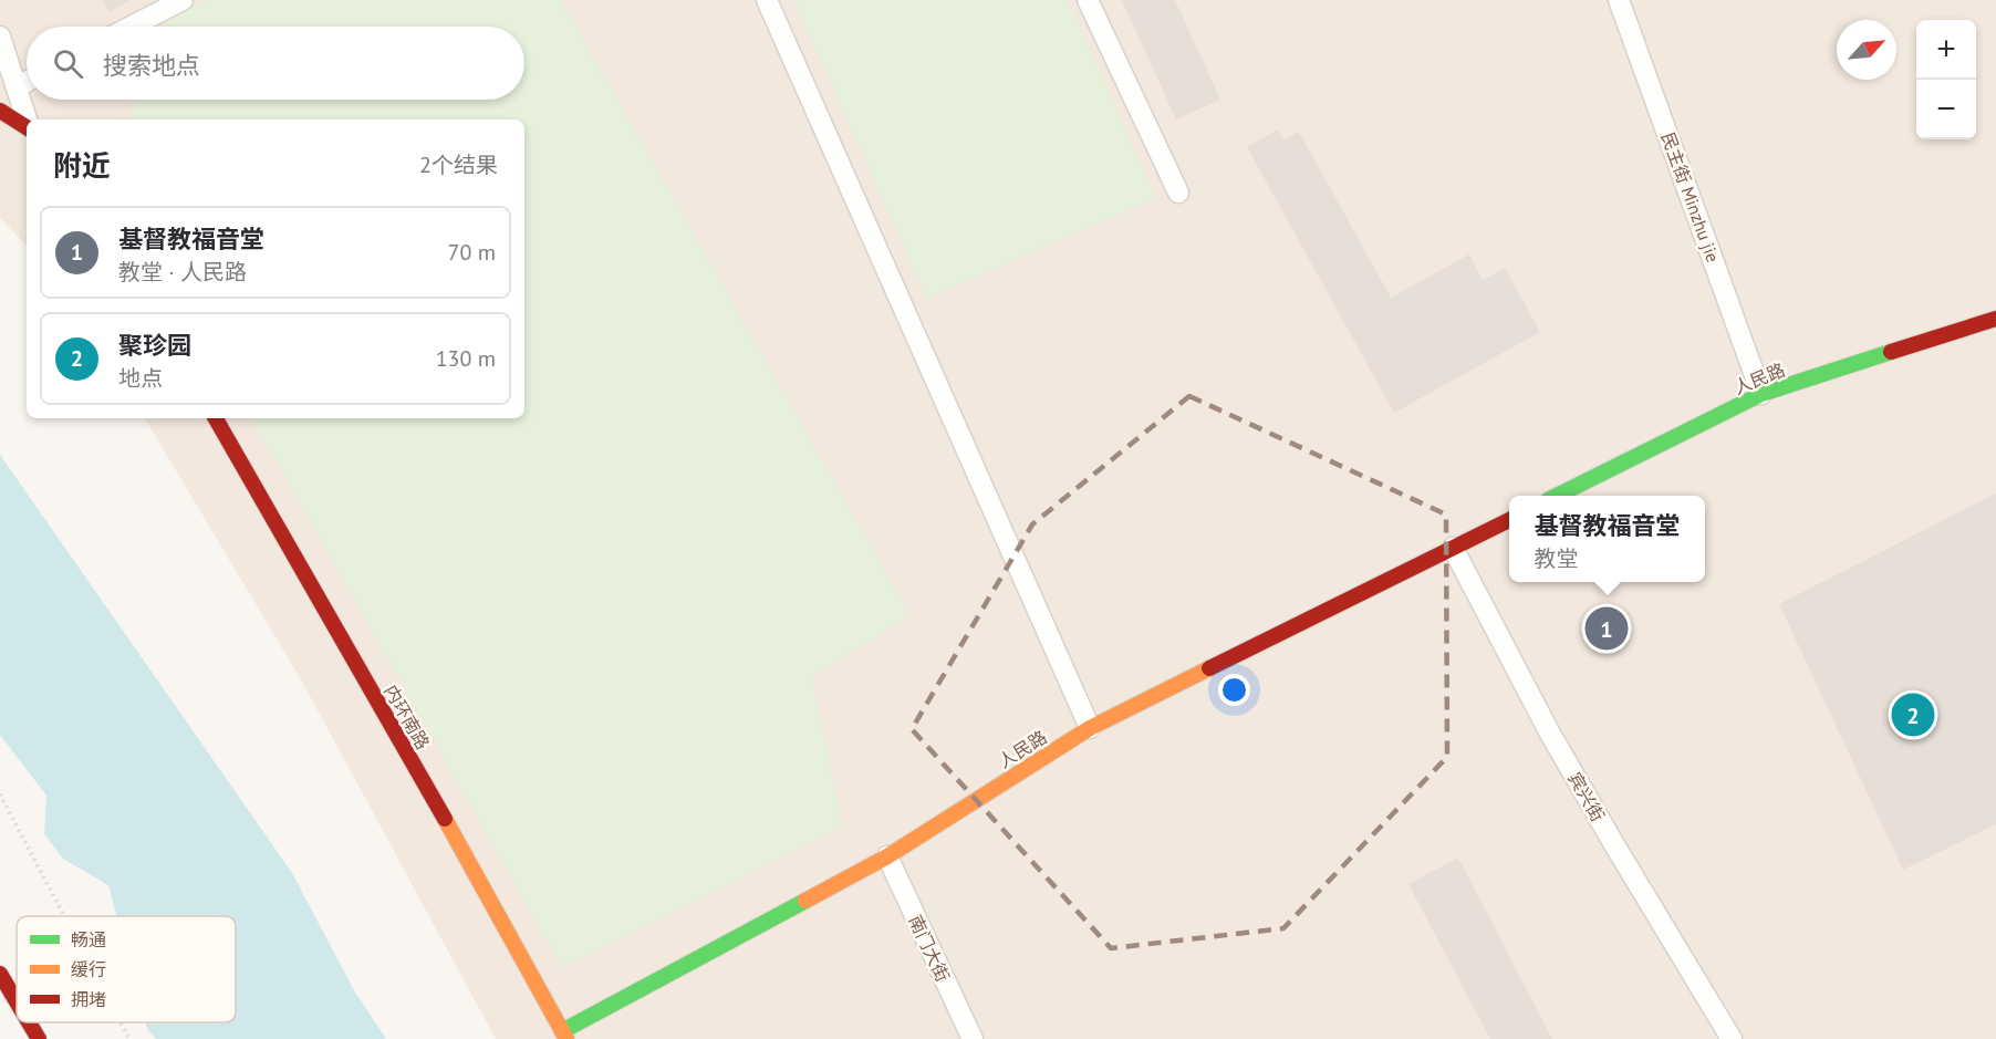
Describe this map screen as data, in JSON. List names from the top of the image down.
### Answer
{
  "streets": {
    "main road": ["人民路", "内环南路"],
    "lane": ["民主街 Minzhu jie", "宾兴街", "南门大街"]
  },
  "crossings": [
    ["民主街 Minzhu jie", "人民路"],
    ["人民路", "内环南路"],
    ["人民路", "宾兴街"],
    ["人民路", "南门大街"]
  ],
  "legend": ["畅通", "缓行", "拥堵"],
  "north": "top right",
  "page": {
    "map_buttons": ["+", "−"],
    "search": "搜索地点",
    "heading": ["附近", "2个结果"],
    "list": [
      {
        "mark": "1",
        "name": "基督教福音堂",
        "note": "教堂 · 人民路",
        "value": "70 m"
      },
      {
        "mark": "2",
        "name": "聚珍园",
        "note": "地点",
        "value": "130 m"
      }
    ],
    "popup": ["基督教福音堂", "教堂"],
    "pins": ["1", "2"]
  }
}
